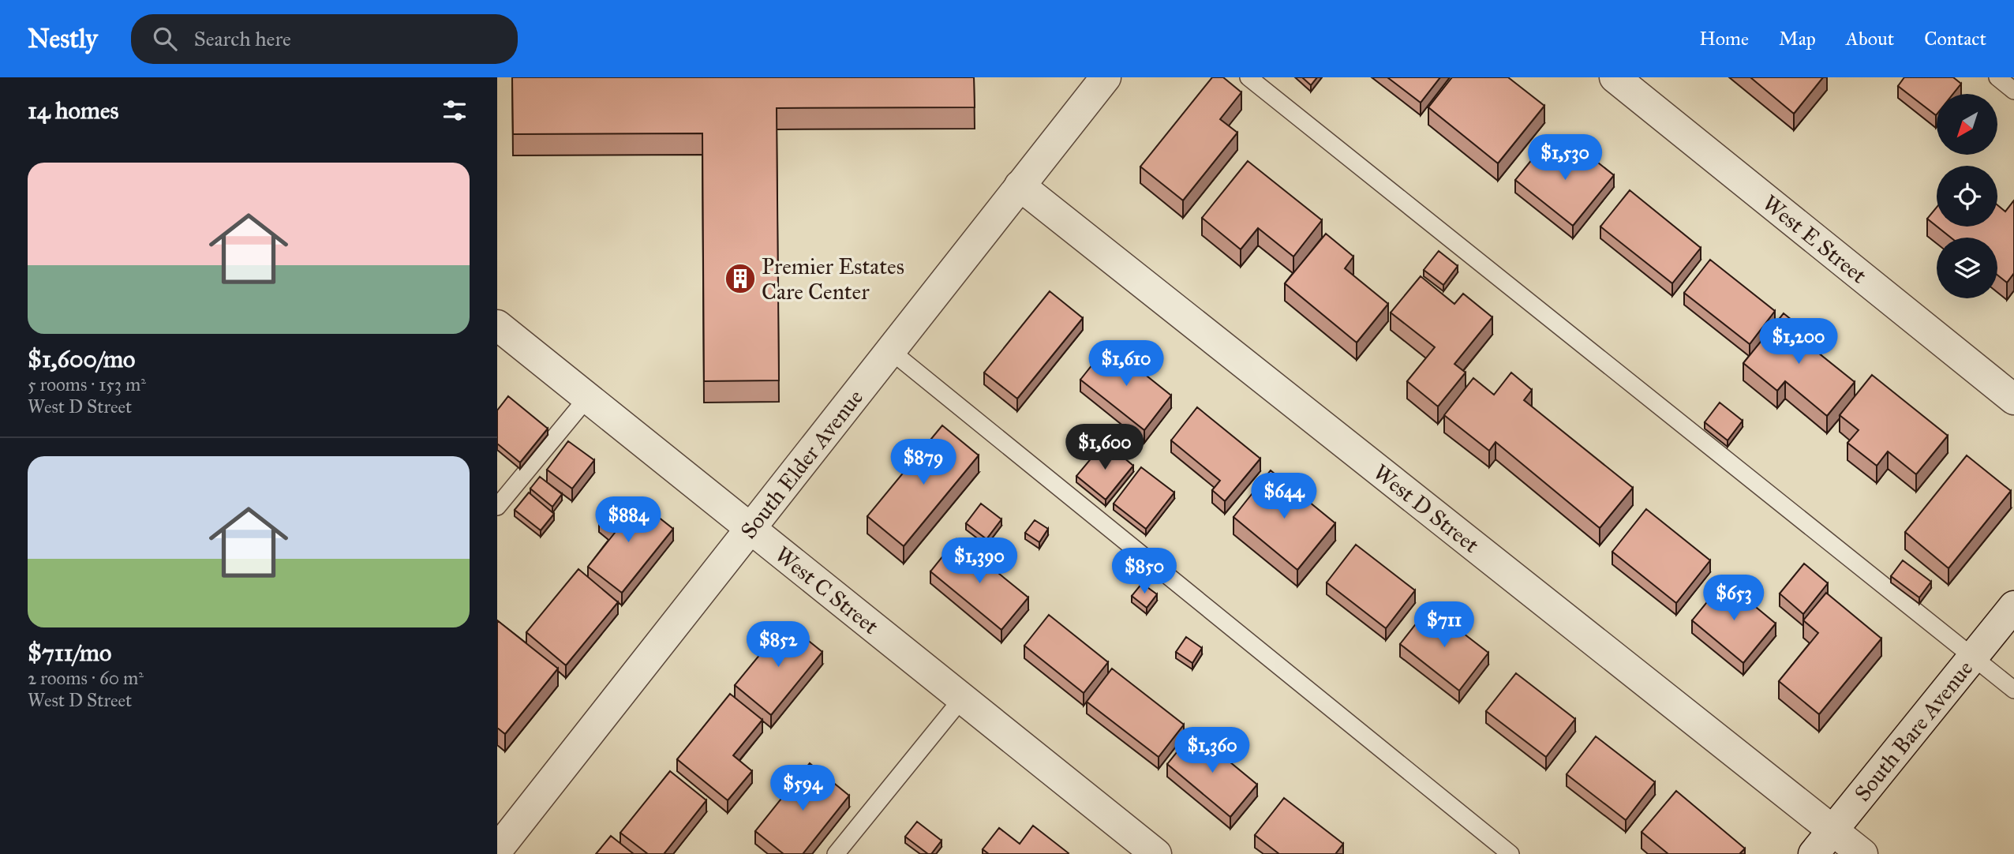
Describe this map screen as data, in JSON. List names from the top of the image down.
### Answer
{
  "streets": {
    "street": [
      "West E Street",
      "South Elder Avenue",
      "West D Street",
      "West C Street",
      "South Bare Avenue"
    ]
  },
  "crossings": [
    ["South Elder Avenue", "West D Street"],
    ["South Elder Avenue", "West C Street"],
    ["West D Street", "South Bare Avenue"]
  ],
  "places": {
    "building": ["Premier Estates Care Center"]
  },
  "north": "bottom left",
  "page": {
    "header": "Nestly",
    "search": "Search here",
    "nav": [
      "Home",
      "Map",
      "About",
      "Contact"
    ],
    "heading": "14 homes",
    "price": [
      "$1,530",
      "$1,200",
      "$1,610",
      "$1,600",
      "$879",
      "$644",
      "$884",
      "$1,390",
      "$850",
      "$653",
      "$711",
      "$852",
      "$1,360",
      "$594"
    ],
    "list": [
      {
        "name": "$1,600/mo",
        "note": "5 rooms · 153 m² · West D Street"
      },
      {
        "name": "$711/mo",
        "note": "2 rooms · 60 m² · West D Street"
      }
    ]
  }
}
